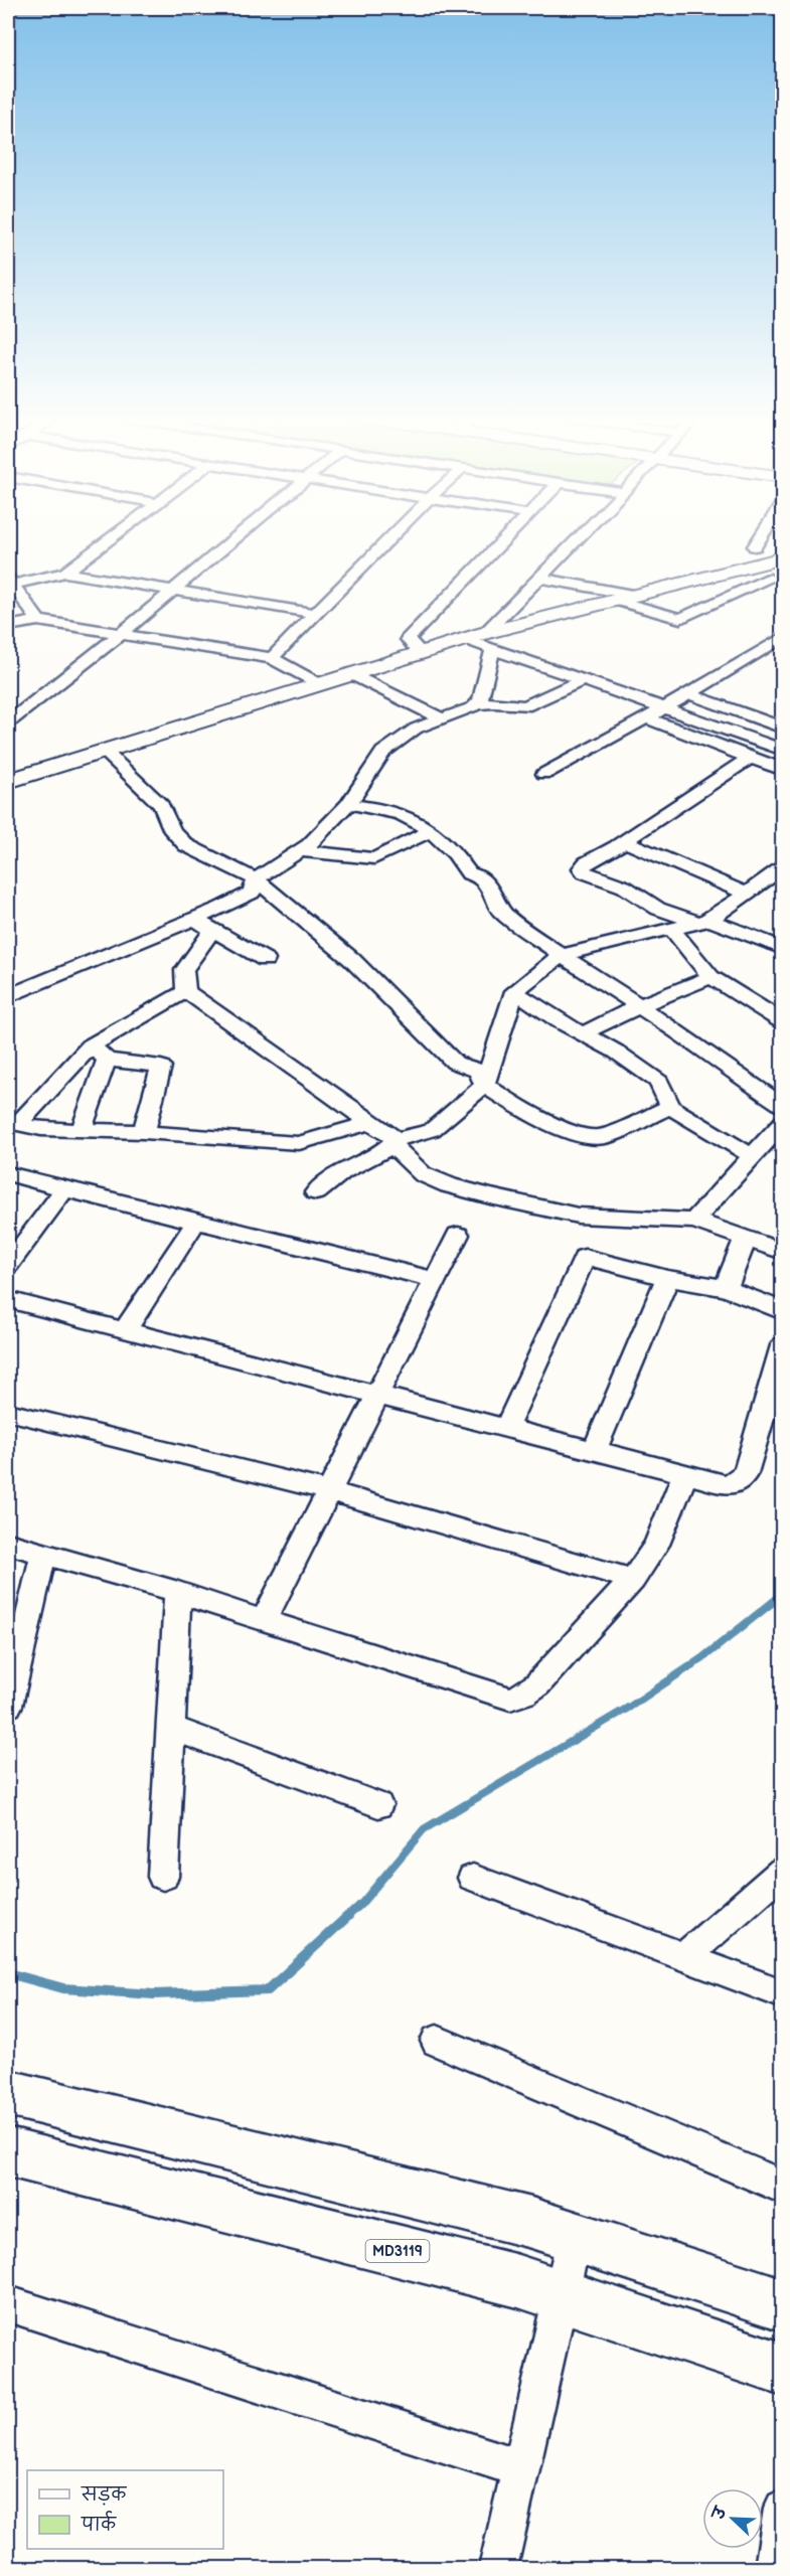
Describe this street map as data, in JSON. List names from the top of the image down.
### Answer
{
  "streets": {
    "main road": ["MD3119"]
  },
  "legend": ["सड़क", "पार्क"],
  "north": "top left"
}
